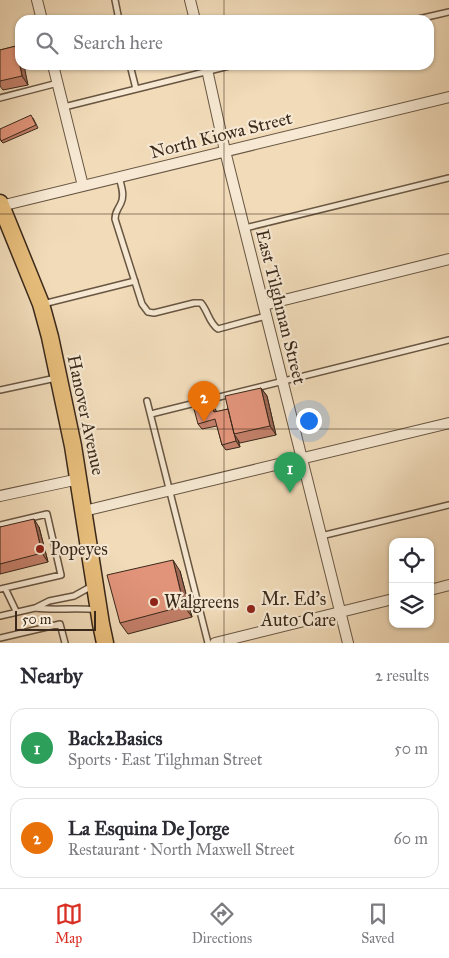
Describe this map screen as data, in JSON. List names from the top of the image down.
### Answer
{
  "streets": {
    "main road": ["Hanover Avenue"],
    "street": ["North Kiowa Street", "East Tilghman Street"]
  },
  "crossings": [
    ["North Kiowa Street", "East Tilghman Street"],
    ["North Kiowa Street", "Hanover Avenue"]
  ],
  "places": ["Popeyes", "Walgreens", "Mr. Ed's Auto Care"],
  "scale_bar": "50 m",
  "page": {
    "search": "Search here",
    "pins": ["2", "1"],
    "scale": "50 m",
    "heading": ["Nearby", "2 results"],
    "list": [
      {
        "mark": "1",
        "name": "Back2Basics",
        "note": "Sports · East Tilghman Street",
        "value": "50 m"
      },
      {
        "mark": "2",
        "name": "La Esquina De Jorge",
        "note": "Restaurant · North Maxwell Street",
        "value": "60 m"
      }
    ],
    "nav": ["Map", "Directions", "Saved"]
  }
}
